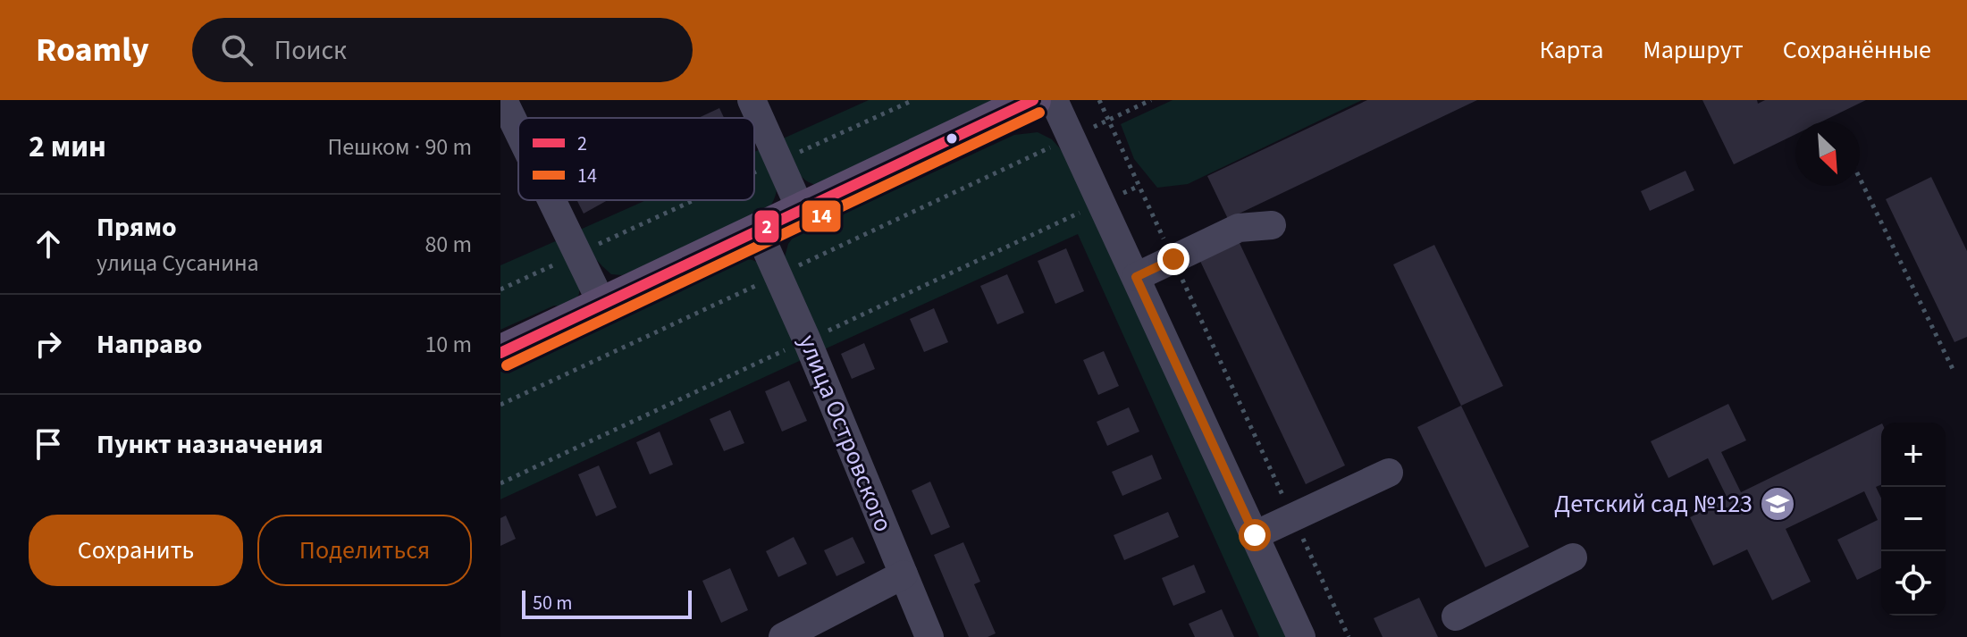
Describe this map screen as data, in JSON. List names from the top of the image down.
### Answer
{
  "streets": {
    "street": ["улица Островского"]
  },
  "places": {
    "school or university": ["Детский сад №123"]
  },
  "lines": ["transit line 2", "transit line 14"],
  "legend": ["2", "14"],
  "scale_bar": "50 m",
  "north": "bottom right",
  "page": {
    "header": "Roamly",
    "search": "Поиск",
    "nav": ["Карта", "Маршрут", "Сохранённые"],
    "heading": ["2 мин", "Пешком · 90 m"],
    "list": [
      ["Прямо", "улица Сусанина", "80 m"],
      ["Направо", "10 m"],
      "Пункт назначения"
    ],
    "map_buttons": ["+", "−"],
    "buttons": ["Сохранить", "Поделиться"],
    "scale": "50 m"
  }
}
